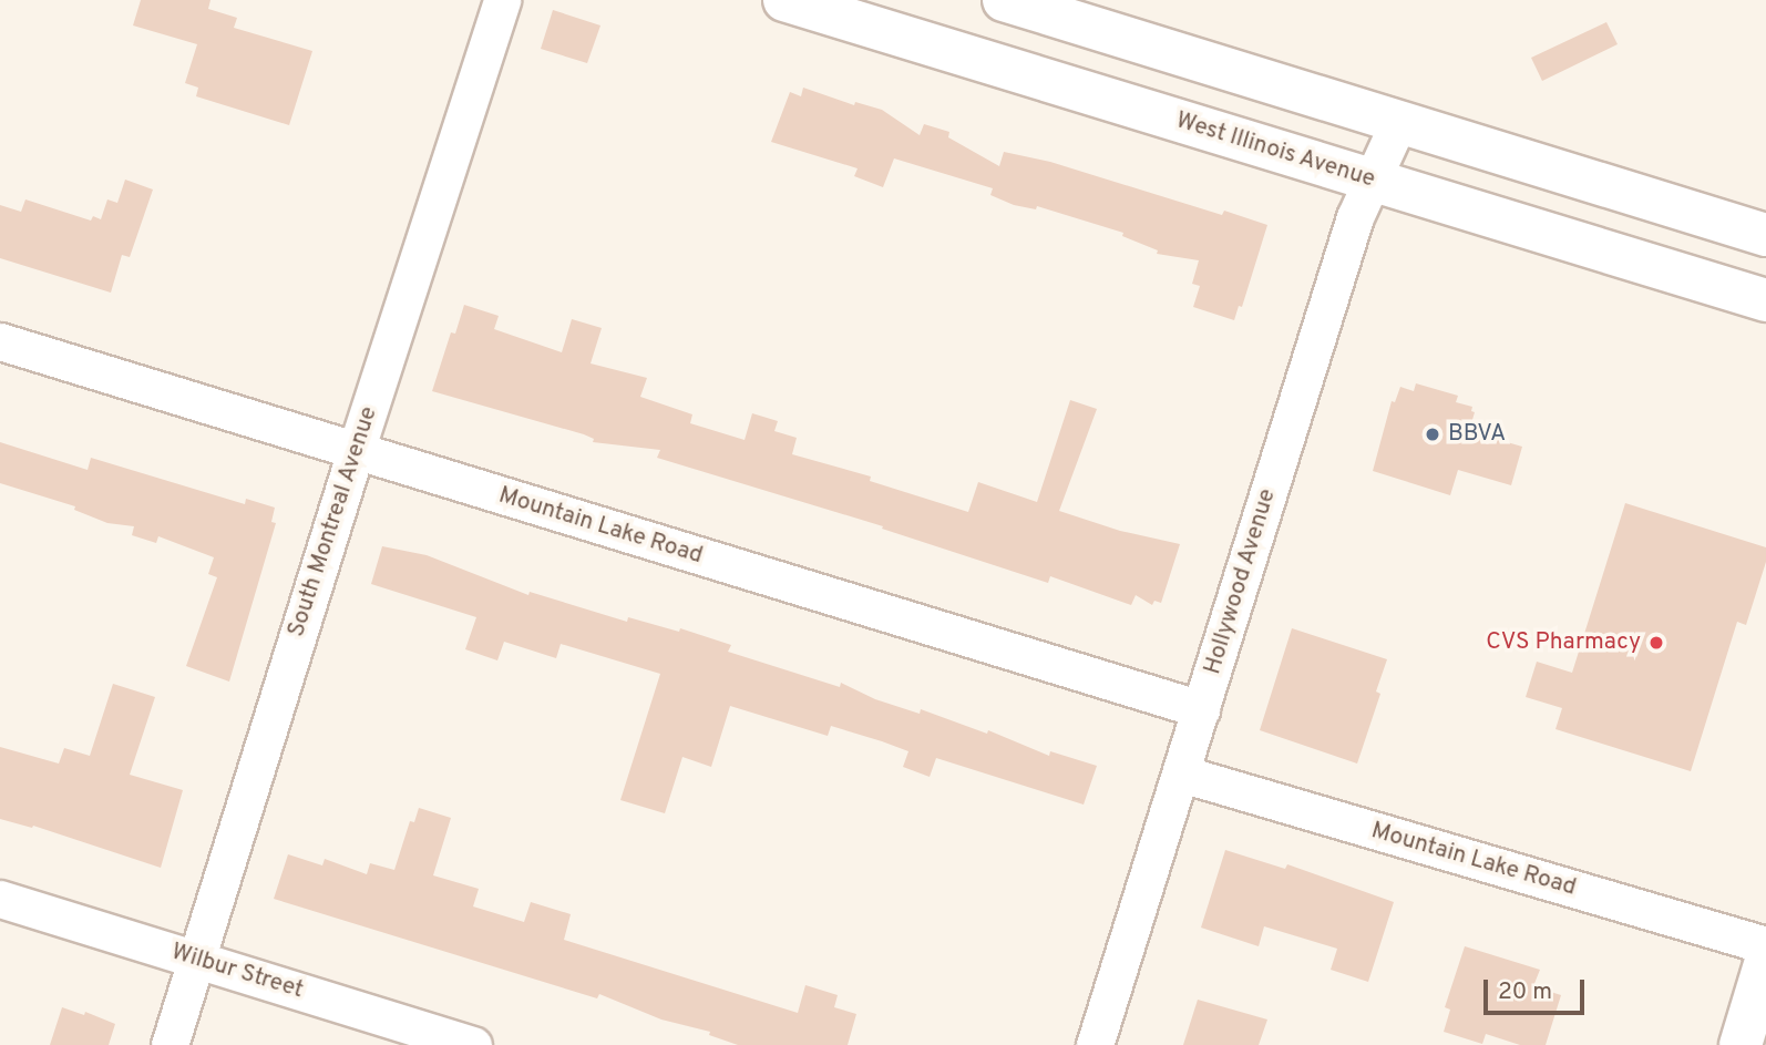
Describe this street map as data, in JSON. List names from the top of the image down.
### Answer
{
  "streets": {
    "main road": ["West Illinois Avenue"],
    "street": [
      "South Montreal Avenue",
      "Mountain Lake Road",
      "Hollywood Avenue",
      "Wilbur Street"
    ]
  },
  "crossings": [
    ["West Illinois Avenue", "Hollywood Avenue"],
    ["South Montreal Avenue", "Mountain Lake Road"],
    ["South Montreal Avenue", "Wilbur Street"],
    ["Mountain Lake Road", "Hollywood Avenue"]
  ],
  "places": ["BBVA", "CVS Pharmacy"],
  "scale_bar": "20 m"
}
